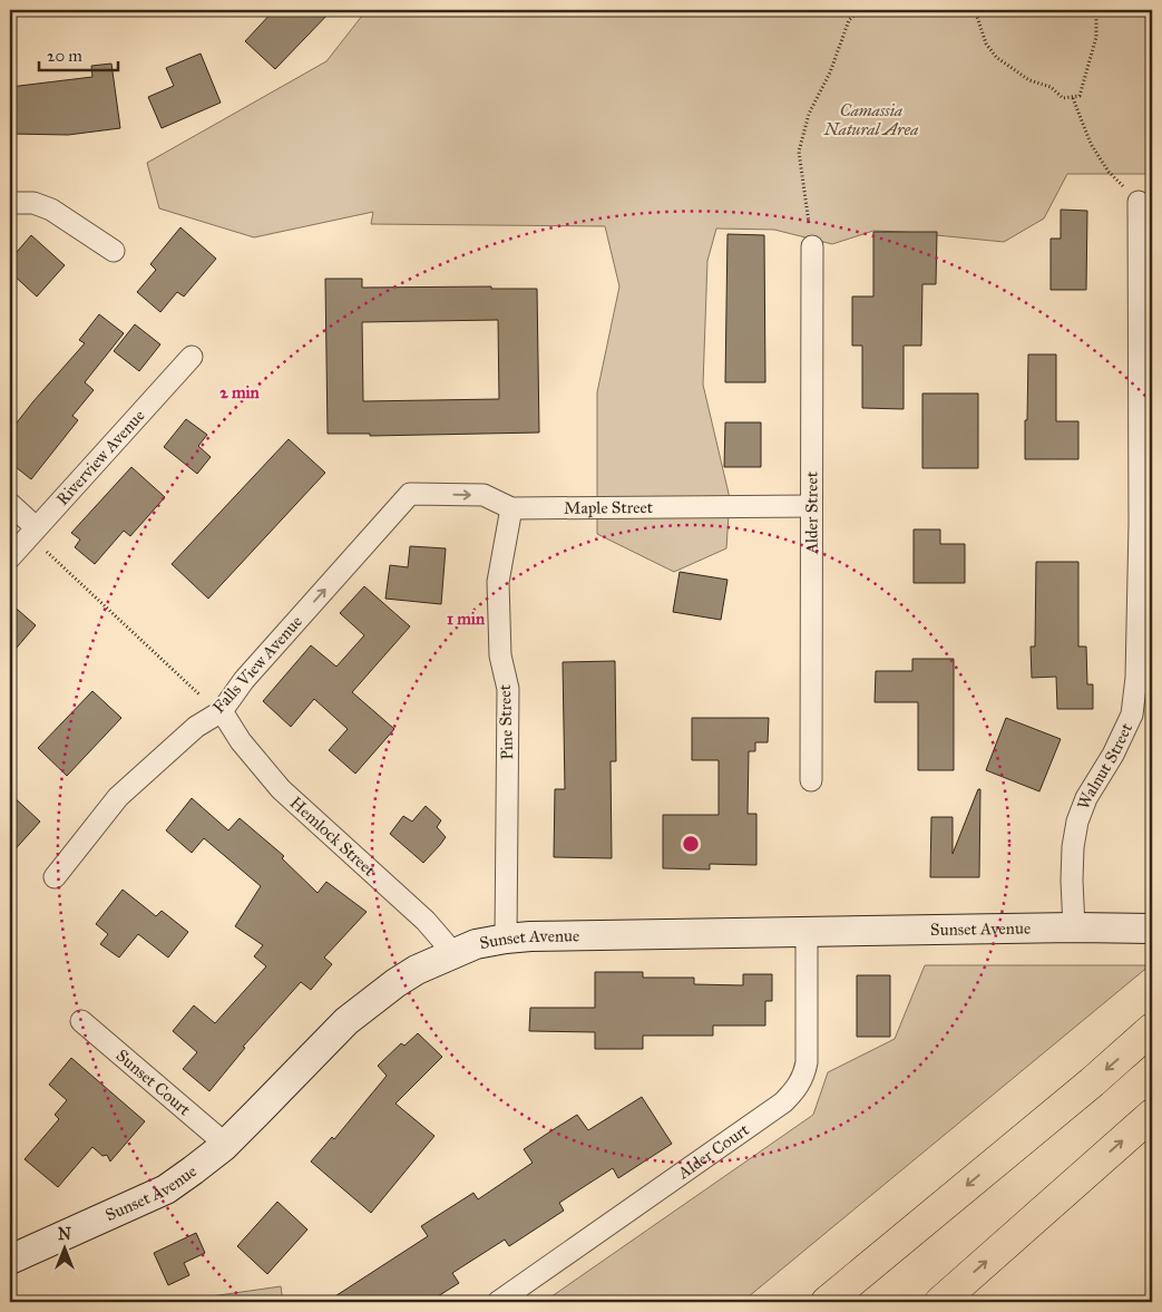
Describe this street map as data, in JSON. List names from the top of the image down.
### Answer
{
  "streets": {
    "main road": ["Sunset Avenue"],
    "street": [
      "Riverview Avenue",
      "Maple Street",
      "Alder Street",
      "Falls View Avenue",
      "Pine Street",
      "Walnut Street",
      "Hemlock Street",
      "Sunset Court",
      "Alder Court"
    ]
  },
  "crossings": [
    ["Maple Street", "Alder Street"],
    ["Maple Street", "Falls View Avenue"],
    ["Maple Street", "Pine Street"],
    ["Falls View Avenue", "Hemlock Street"],
    ["Pine Street", "Sunset Avenue"],
    ["Walnut Street", "Sunset Avenue"],
    ["Hemlock Street", "Sunset Avenue"],
    ["Sunset Avenue", "Sunset Court"],
    ["Sunset Avenue", "Alder Court"]
  ],
  "one_way": ["Falls View Avenue"],
  "parks": ["Camassia Natural Area"],
  "scale_bar": "20 m",
  "north": "top",
  "rings": ["2 min", "1 min"]
}
